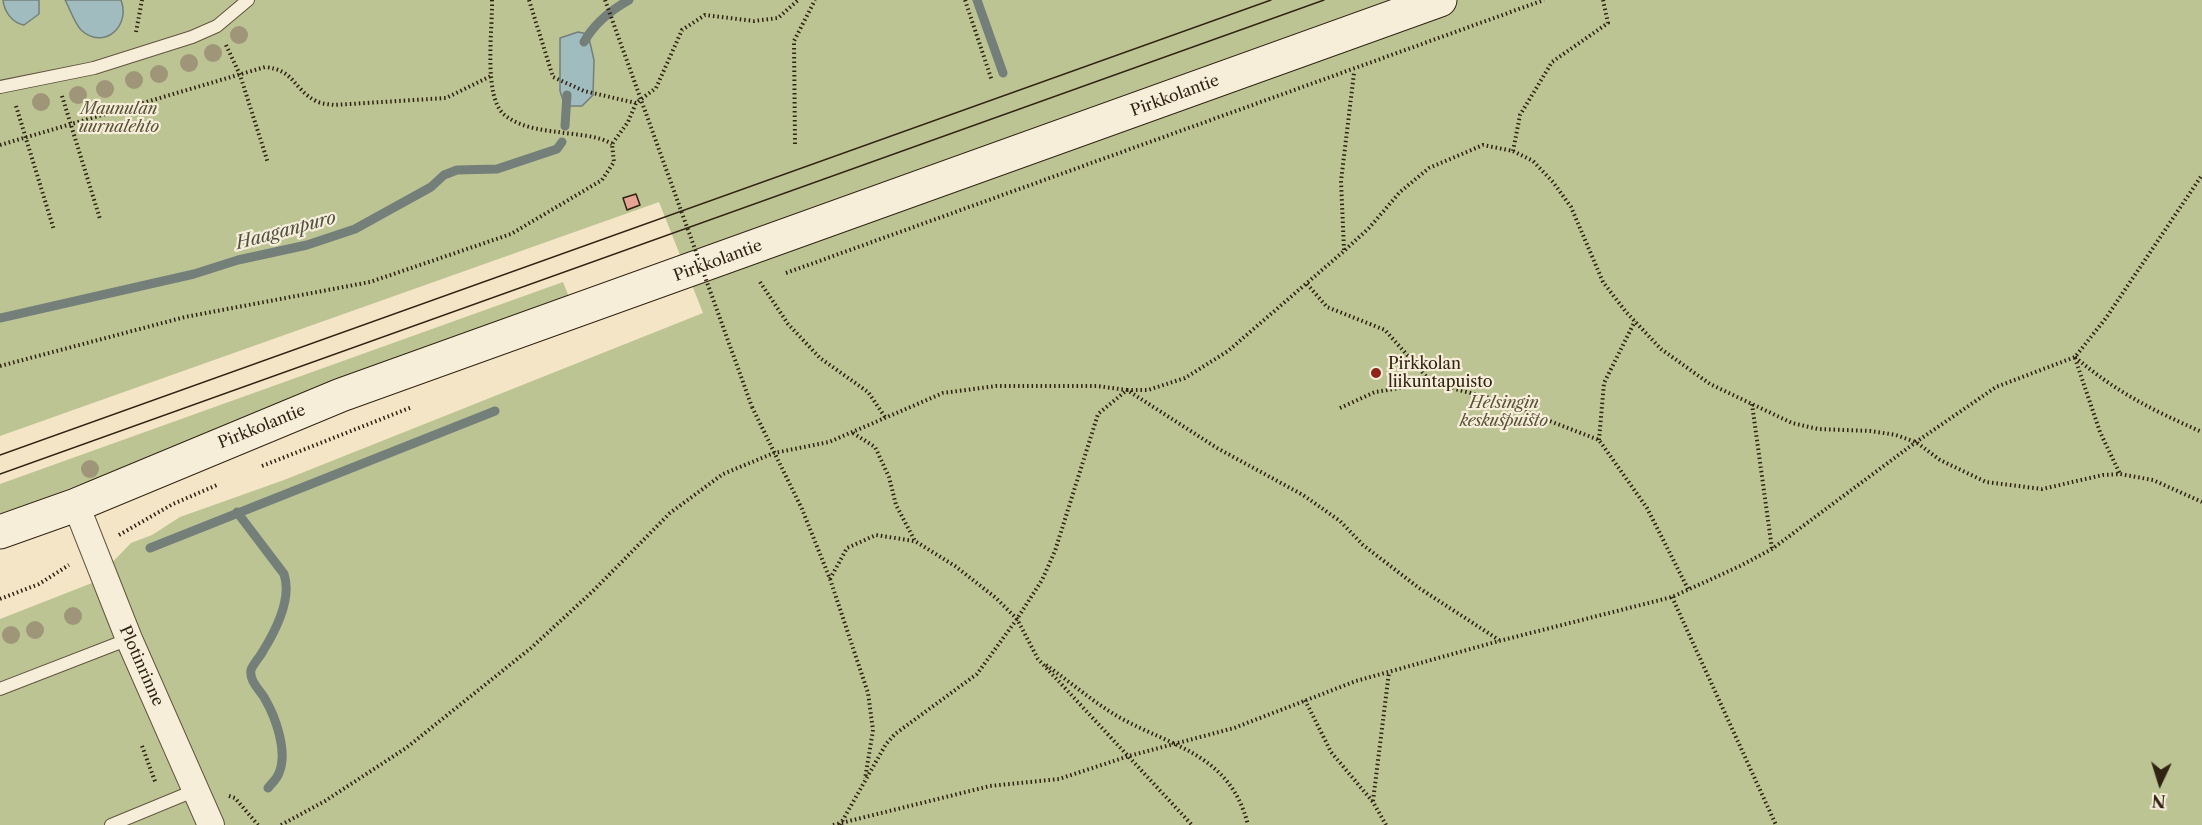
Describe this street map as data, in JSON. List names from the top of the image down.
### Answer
{
  "streets": {
    "main road": ["Pirkkolantie"],
    "street": ["Plotinrinne"]
  },
  "crossings": [
    ["Pirkkolantie", "Plotinrinne"]
  ],
  "water": ["Haaganpuro"],
  "parks": ["Maunulan uurnalehto", "Helsingin keskuspuisto"],
  "places": ["Pirkkolan liikuntapuisto"],
  "north": "bottom"
}
